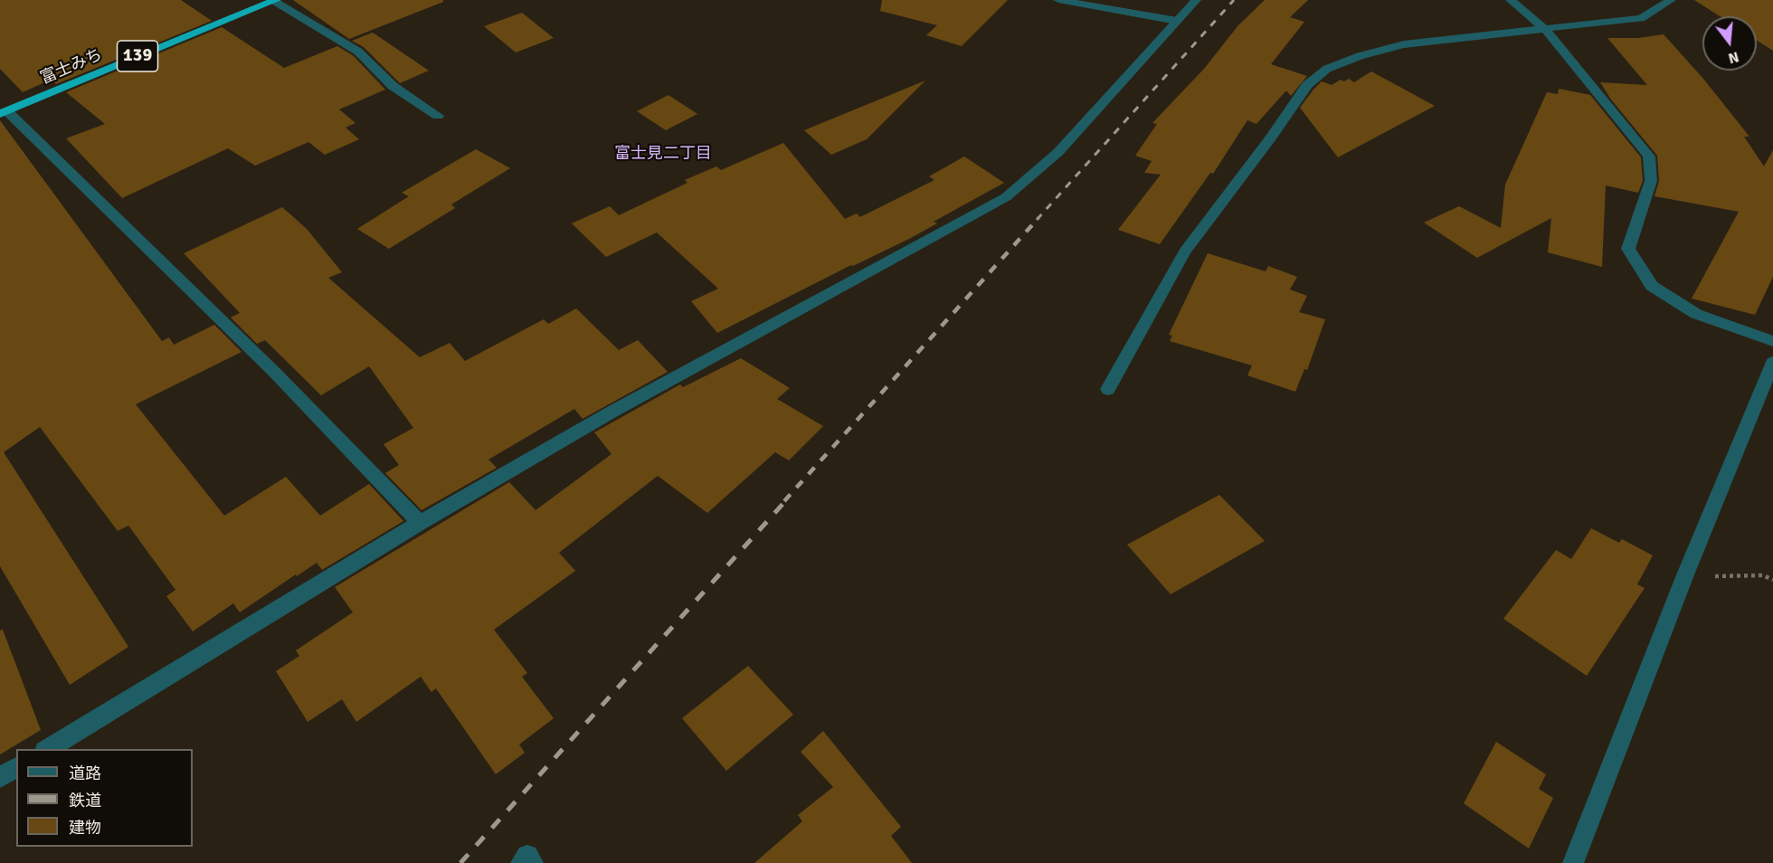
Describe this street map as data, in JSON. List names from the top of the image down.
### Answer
{
  "streets": {
    "highway": ["139", "富士みち"]
  },
  "districts": ["富士見二丁目"],
  "legend": ["道路", "鉄道", "建物"],
  "north": "bottom"
}
